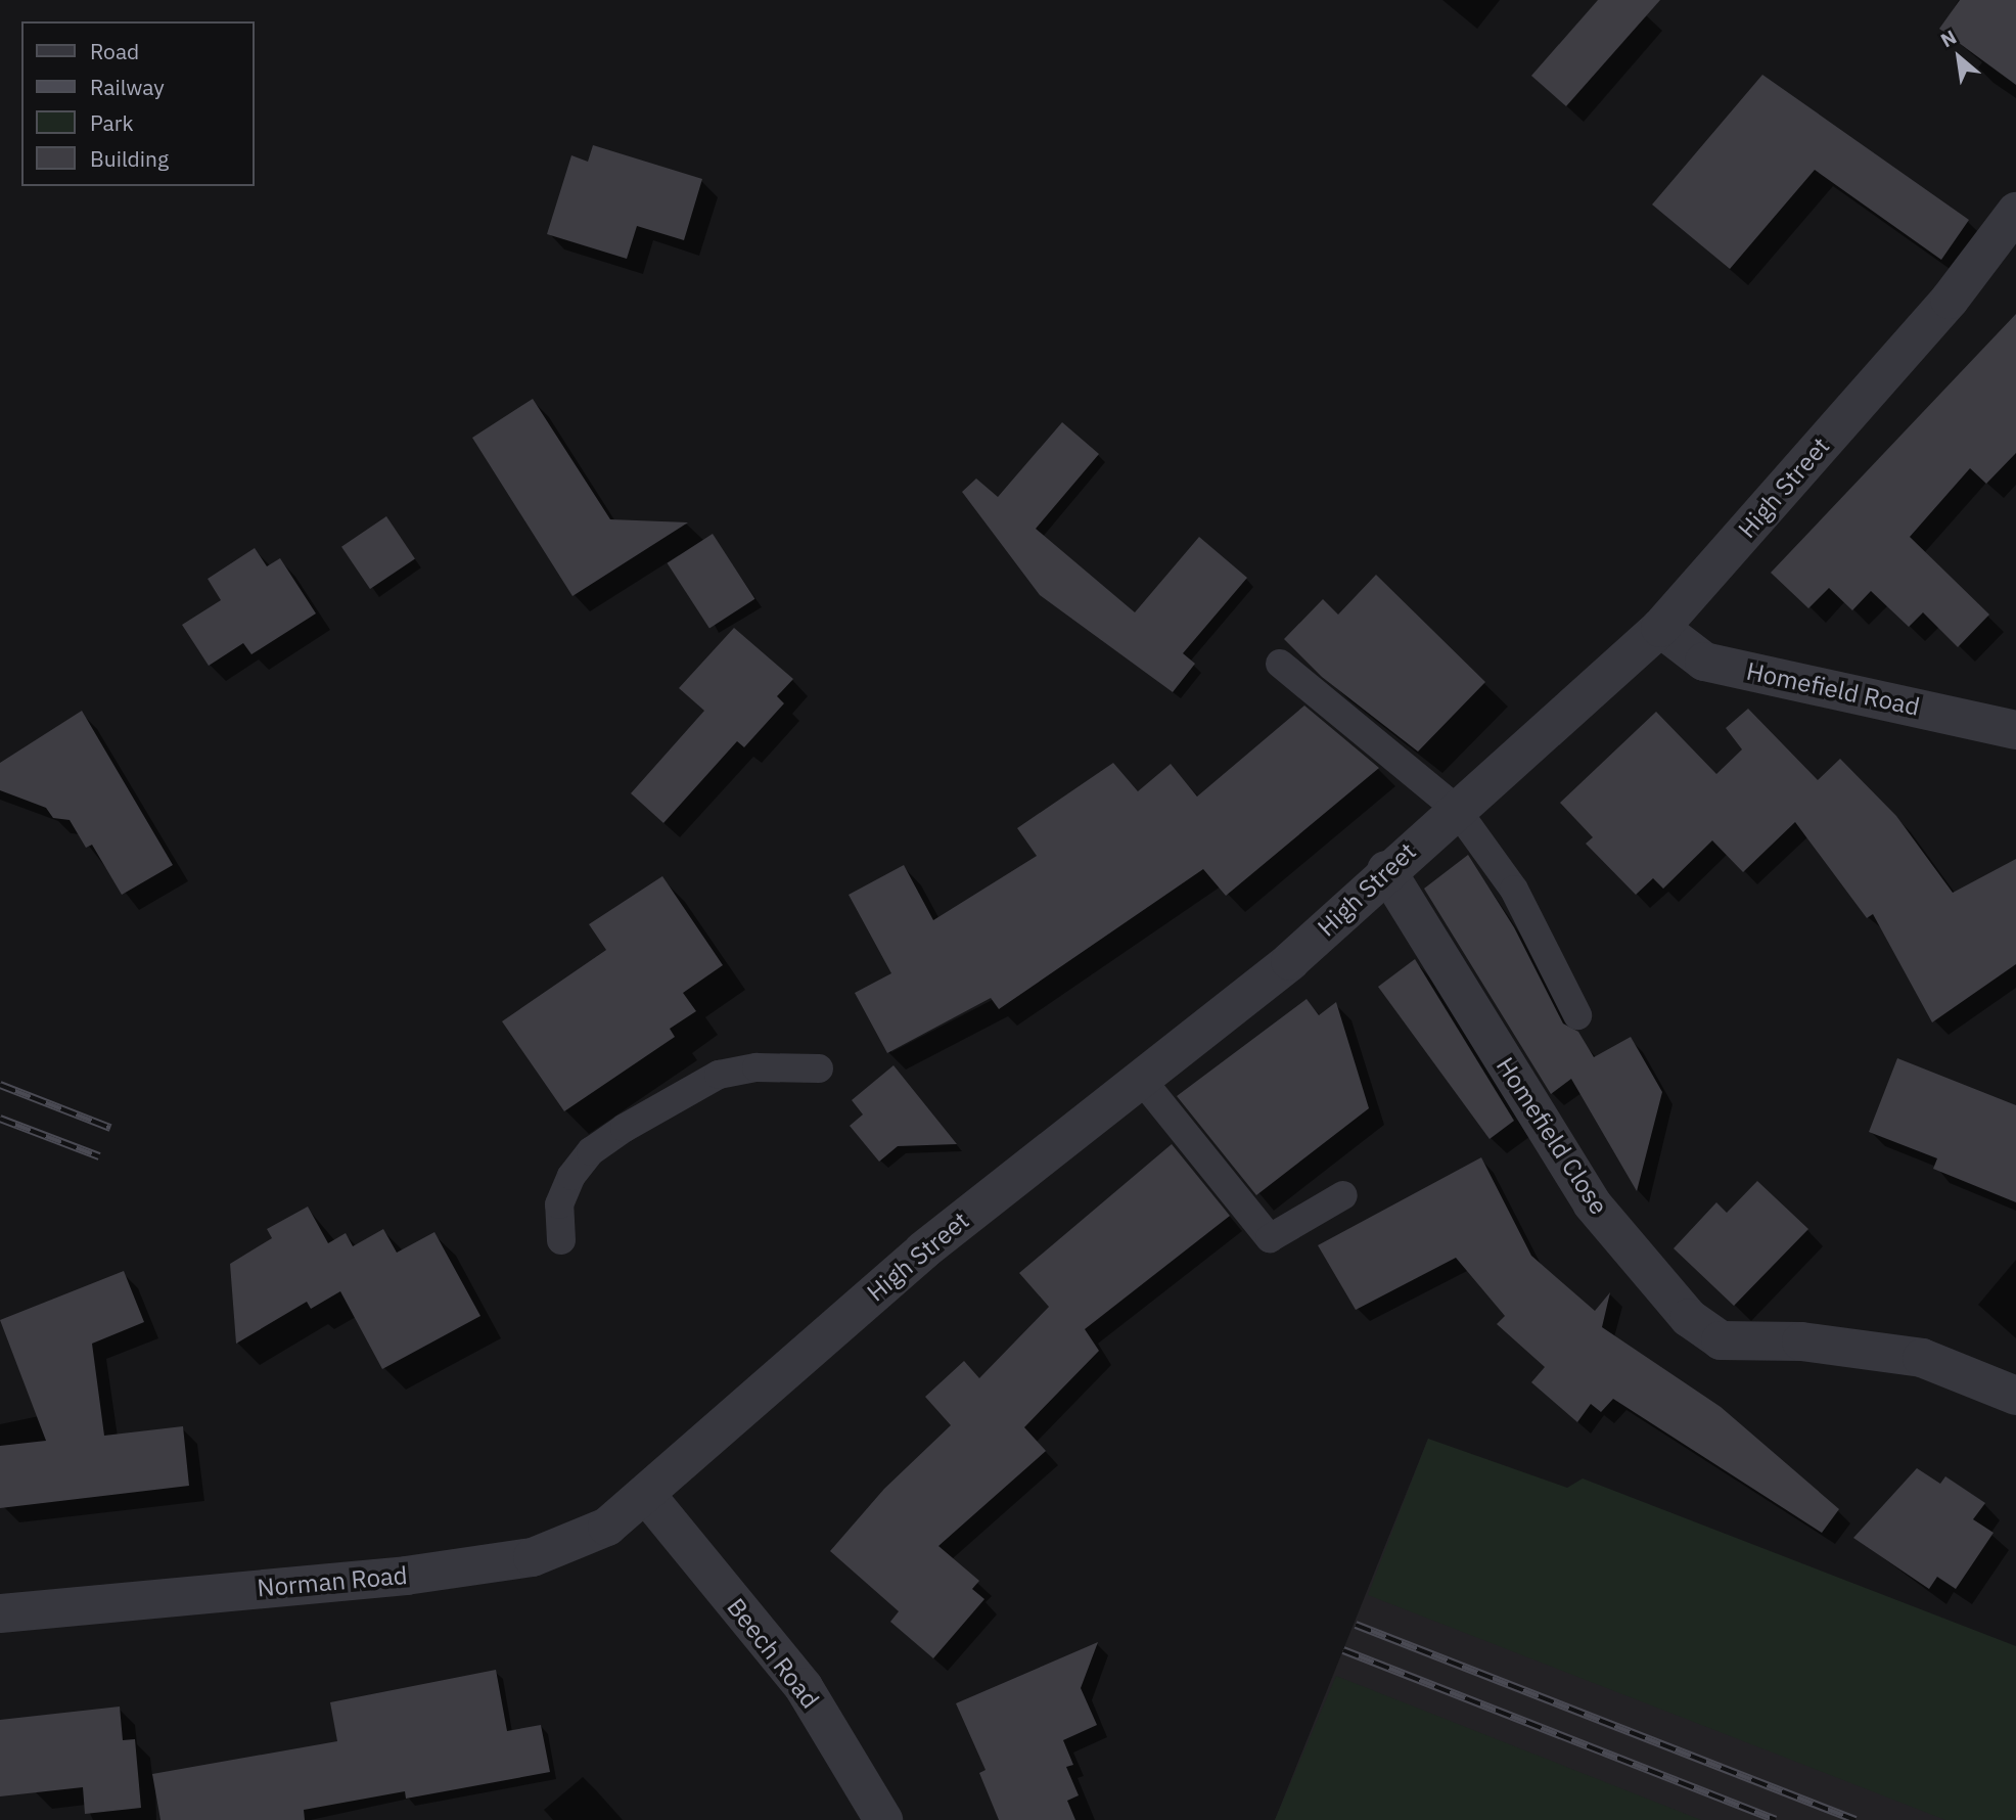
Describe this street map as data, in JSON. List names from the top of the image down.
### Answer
{
  "streets": {
    "street": [
      "High Street",
      "Homefield Road",
      "Homefield Close",
      "Norman Road",
      "Beech Road"
    ]
  },
  "crossings": [
    ["High Street", "Homefield Road"],
    ["High Street", "Homefield Close"],
    ["High Street", "Norman Road"],
    ["High Street", "Beech Road"],
    ["Norman Road", "Beech Road"]
  ],
  "legend": [
    "Road",
    "Railway",
    "Park",
    "Building"
  ],
  "north": "top left"
}
